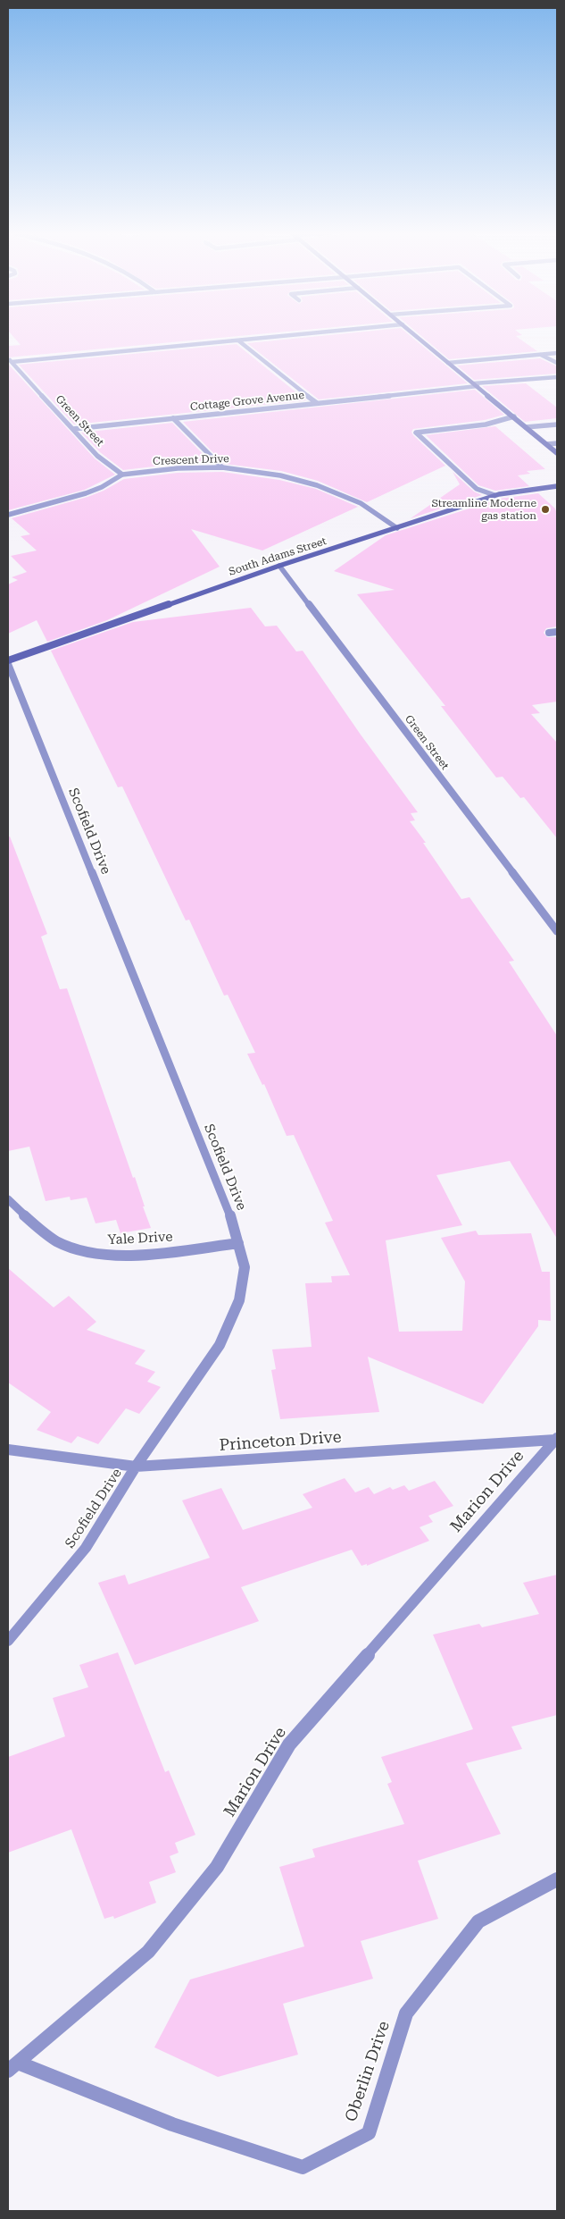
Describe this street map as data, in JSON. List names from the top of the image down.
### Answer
{
  "streets": {
    "street": [
      "Cottage Grove Avenue",
      "Green Street",
      "Crescent Drive",
      "South Adams Street",
      "Scofield Drive",
      "Yale Drive",
      "Princeton Drive",
      "Marion Drive",
      "Oberlin Drive"
    ]
  },
  "crossings": [
    ["Cottage Grove Avenue", "Green Street"],
    ["Green Street", "Crescent Drive"],
    ["Green Street", "South Adams Street"],
    ["Crescent Drive", "South Adams Street"],
    ["Scofield Drive", "Yale Drive"],
    ["Scofield Drive", "Princeton Drive"],
    ["Princeton Drive", "Marion Drive"],
    ["Marion Drive", "Oberlin Drive"]
  ],
  "places": ["Streamline Moderne gas station"]
}
